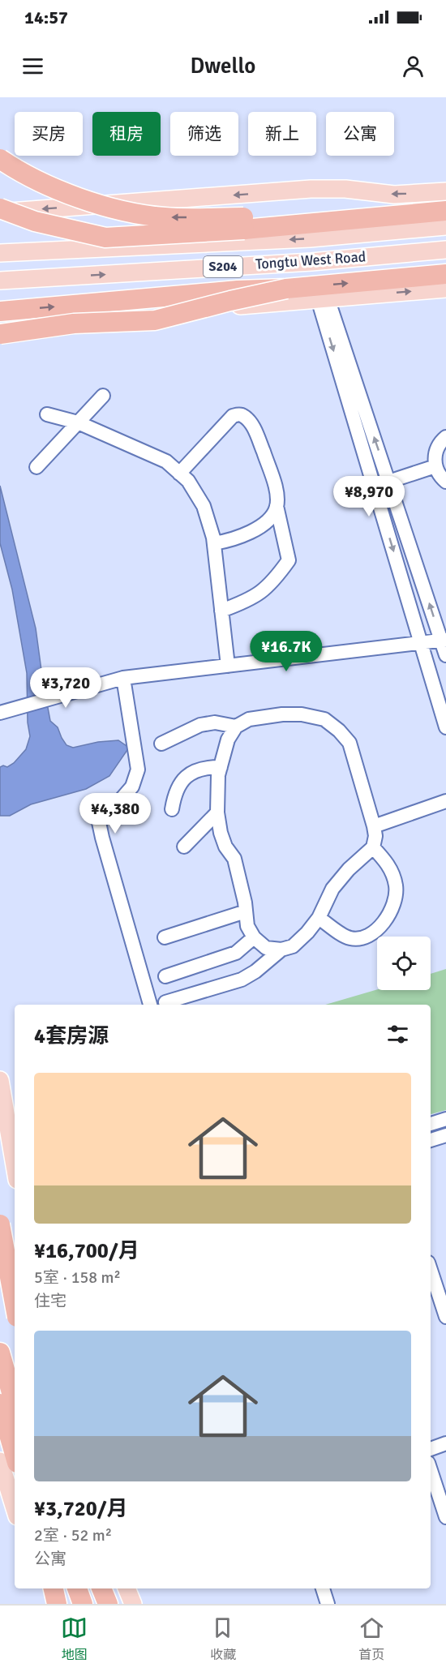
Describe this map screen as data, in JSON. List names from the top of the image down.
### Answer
{
  "streets": {
    "main road": ["Tongtu West Road", "S204"]
  },
  "page": {
    "status": "14:57",
    "header": "Dwello",
    "chip": [
      "买房",
      "租房",
      "筛选",
      "新上",
      "公寓"
    ],
    "price": [
      "¥8,970",
      "¥16.7K",
      "¥3,720",
      "¥4,380"
    ],
    "heading": "4套房源",
    "list": [
      {
        "name": "¥16,700/月",
        "note": "5室 · 158 m² · 住宅"
      },
      {
        "name": "¥3,720/月",
        "note": "2室 · 52 m² · 公寓"
      }
    ],
    "tabs": ["地图", "收藏", "首页"]
  }
}
